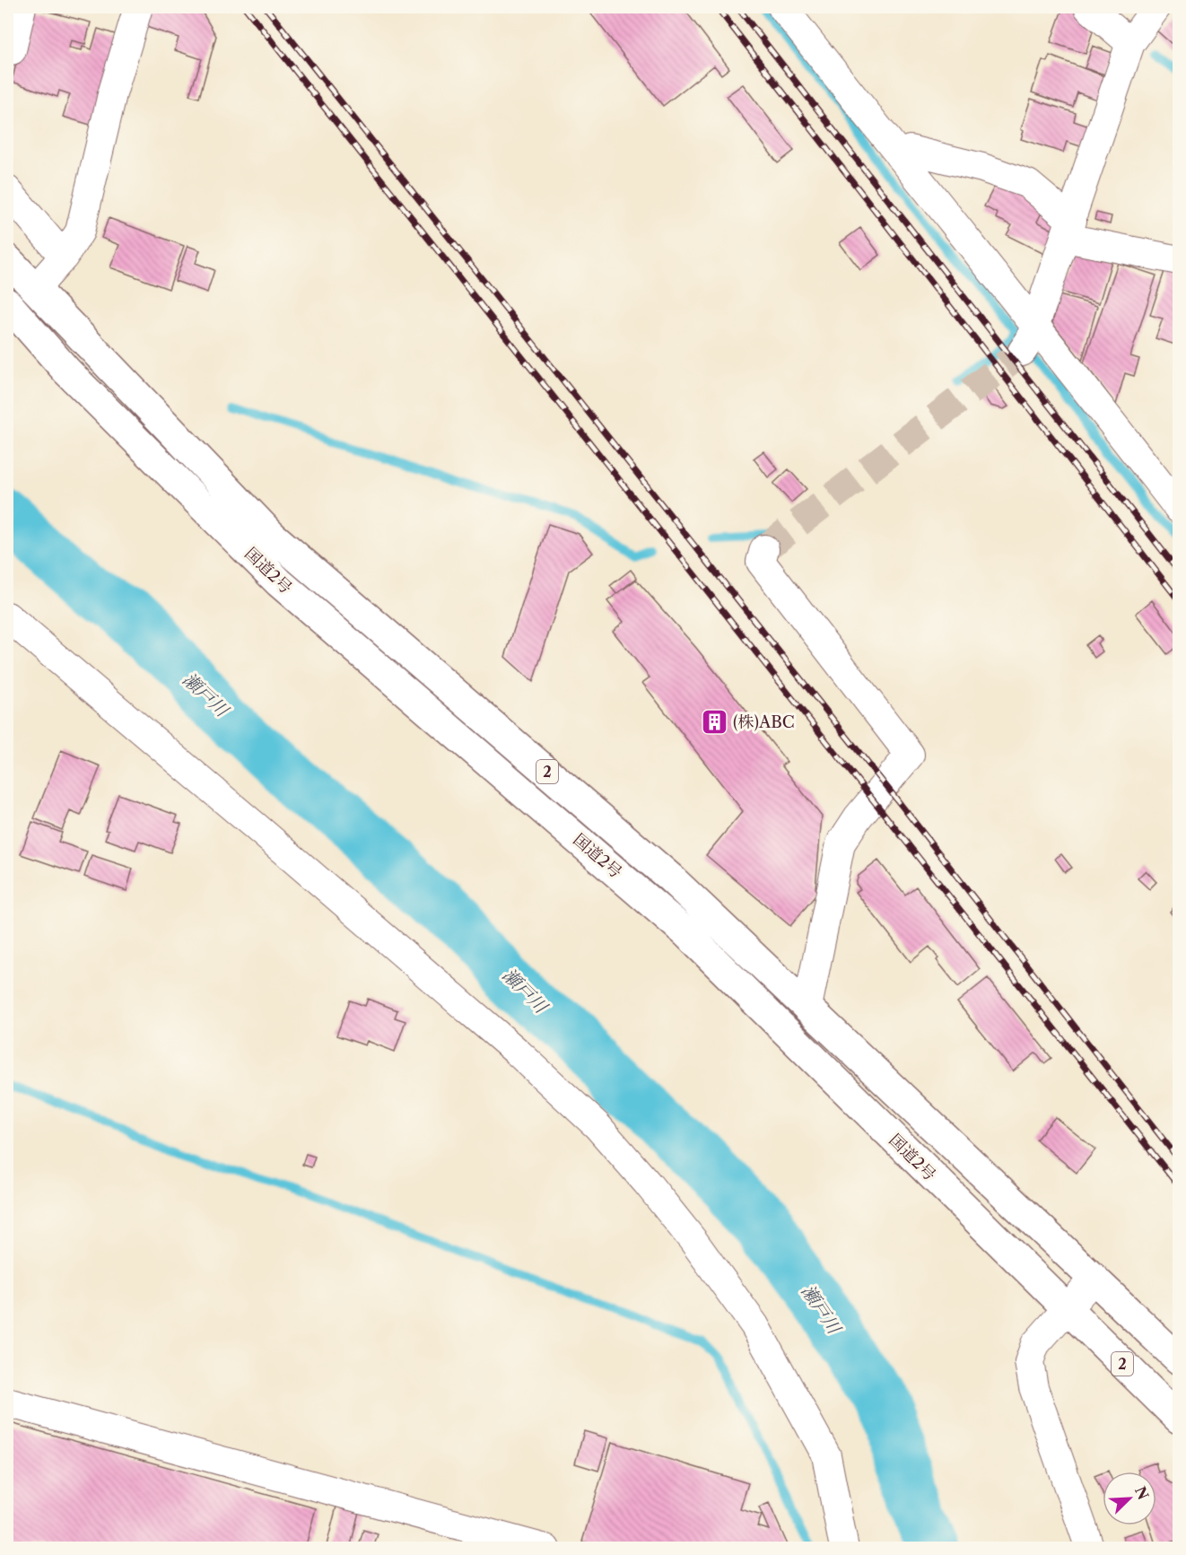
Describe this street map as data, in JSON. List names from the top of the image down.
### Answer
{
  "streets": {
    "highway": ["国道2号", "2"]
  },
  "water": ["瀬戸川"],
  "places": {
    "building": ["(株)ABC"]
  },
  "north": "top right"
}
